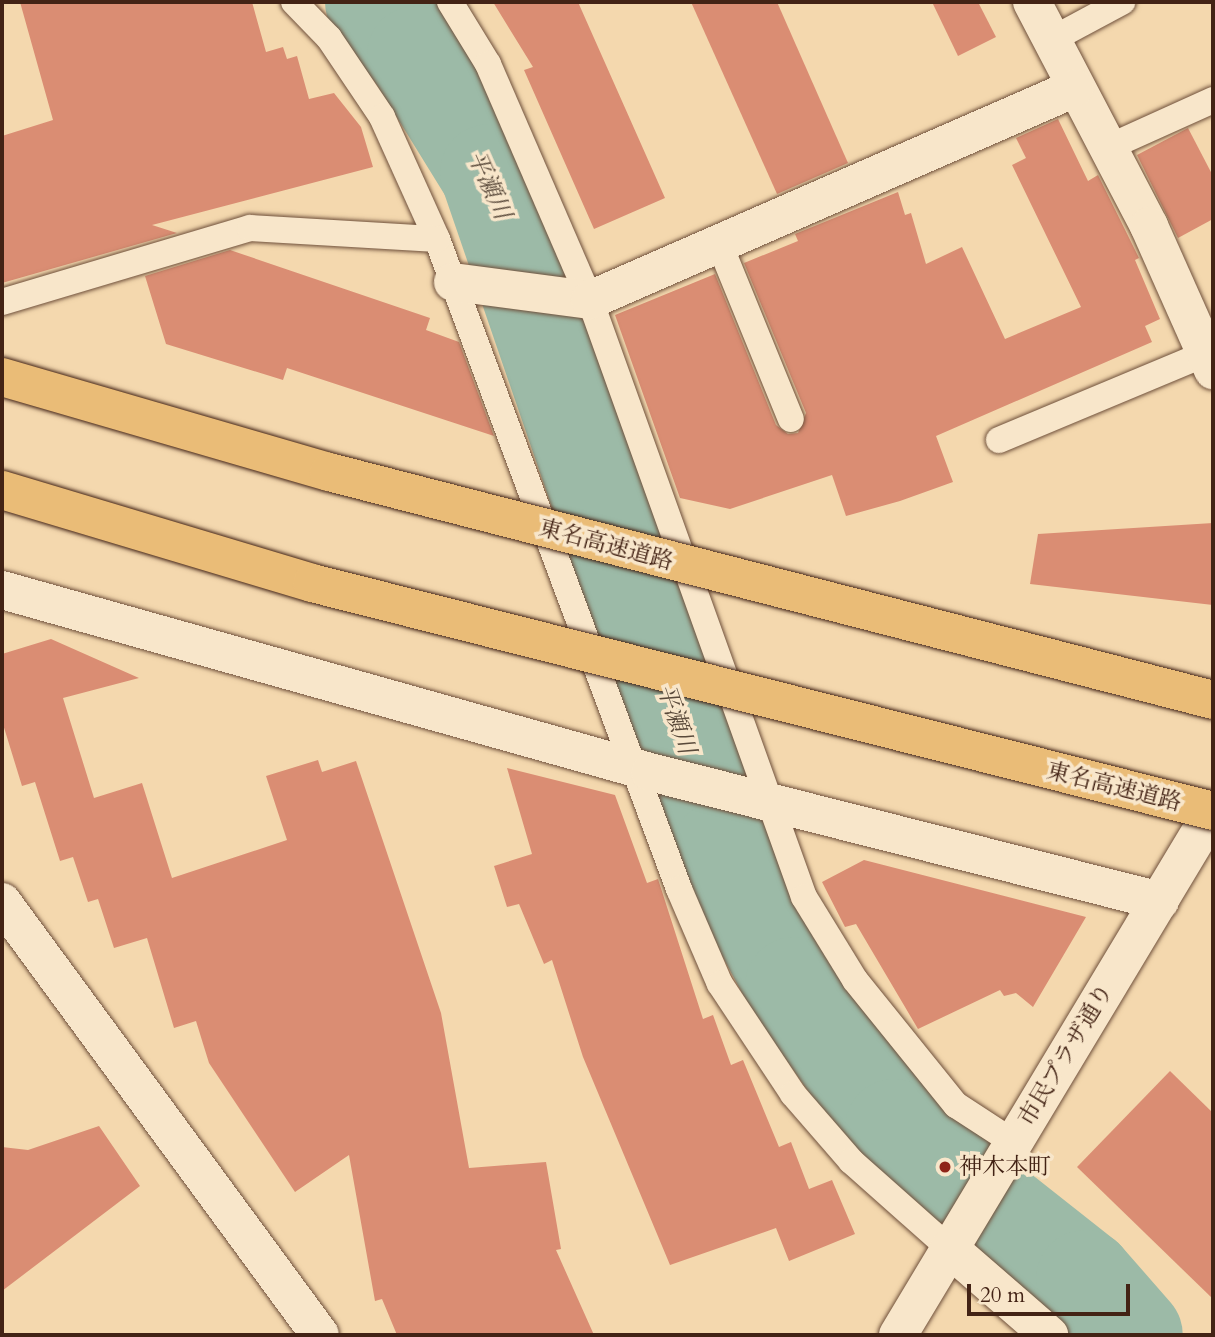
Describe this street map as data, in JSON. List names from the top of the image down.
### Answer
{
  "streets": {
    "highway": ["東名高速道路"],
    "street": ["市民プラザ通り"]
  },
  "crossings": [
    ["東名高速道路", "市民プラザ通り"]
  ],
  "water": ["平瀬川"],
  "places": ["神木本町"],
  "scale_bar": "20 m"
}
